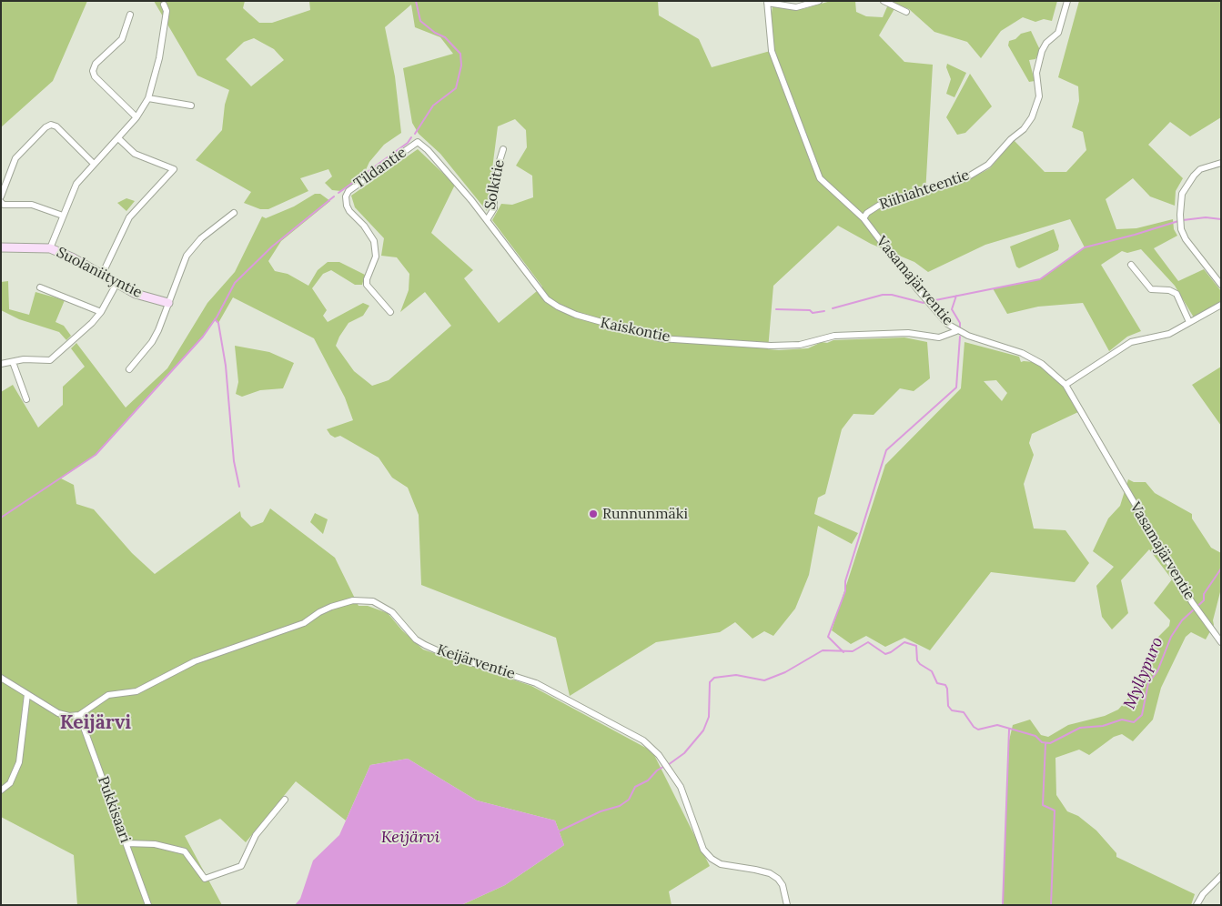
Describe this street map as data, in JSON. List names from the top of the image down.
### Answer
{
  "streets": {
    "street": [
      "Tildantie",
      "Solkitie",
      "Riihiahteentie",
      "Suolaniityntie",
      "Vasamajärventie",
      "Kaiskontie",
      "Keijärventie",
      "Pukkisaari"
    ]
  },
  "crossings": [
    ["Tildantie", "Kaiskontie"],
    ["Solkitie", "Kaiskontie"],
    ["Riihiahteentie", "Vasamajärventie"],
    ["Vasamajärventie", "Kaiskontie"],
    ["Keijärventie", "Pukkisaari"]
  ],
  "districts": ["Keijärvi"],
  "water": ["Myllypuro", "Keijärvi"],
  "places": ["Runnunmäki"]
}
